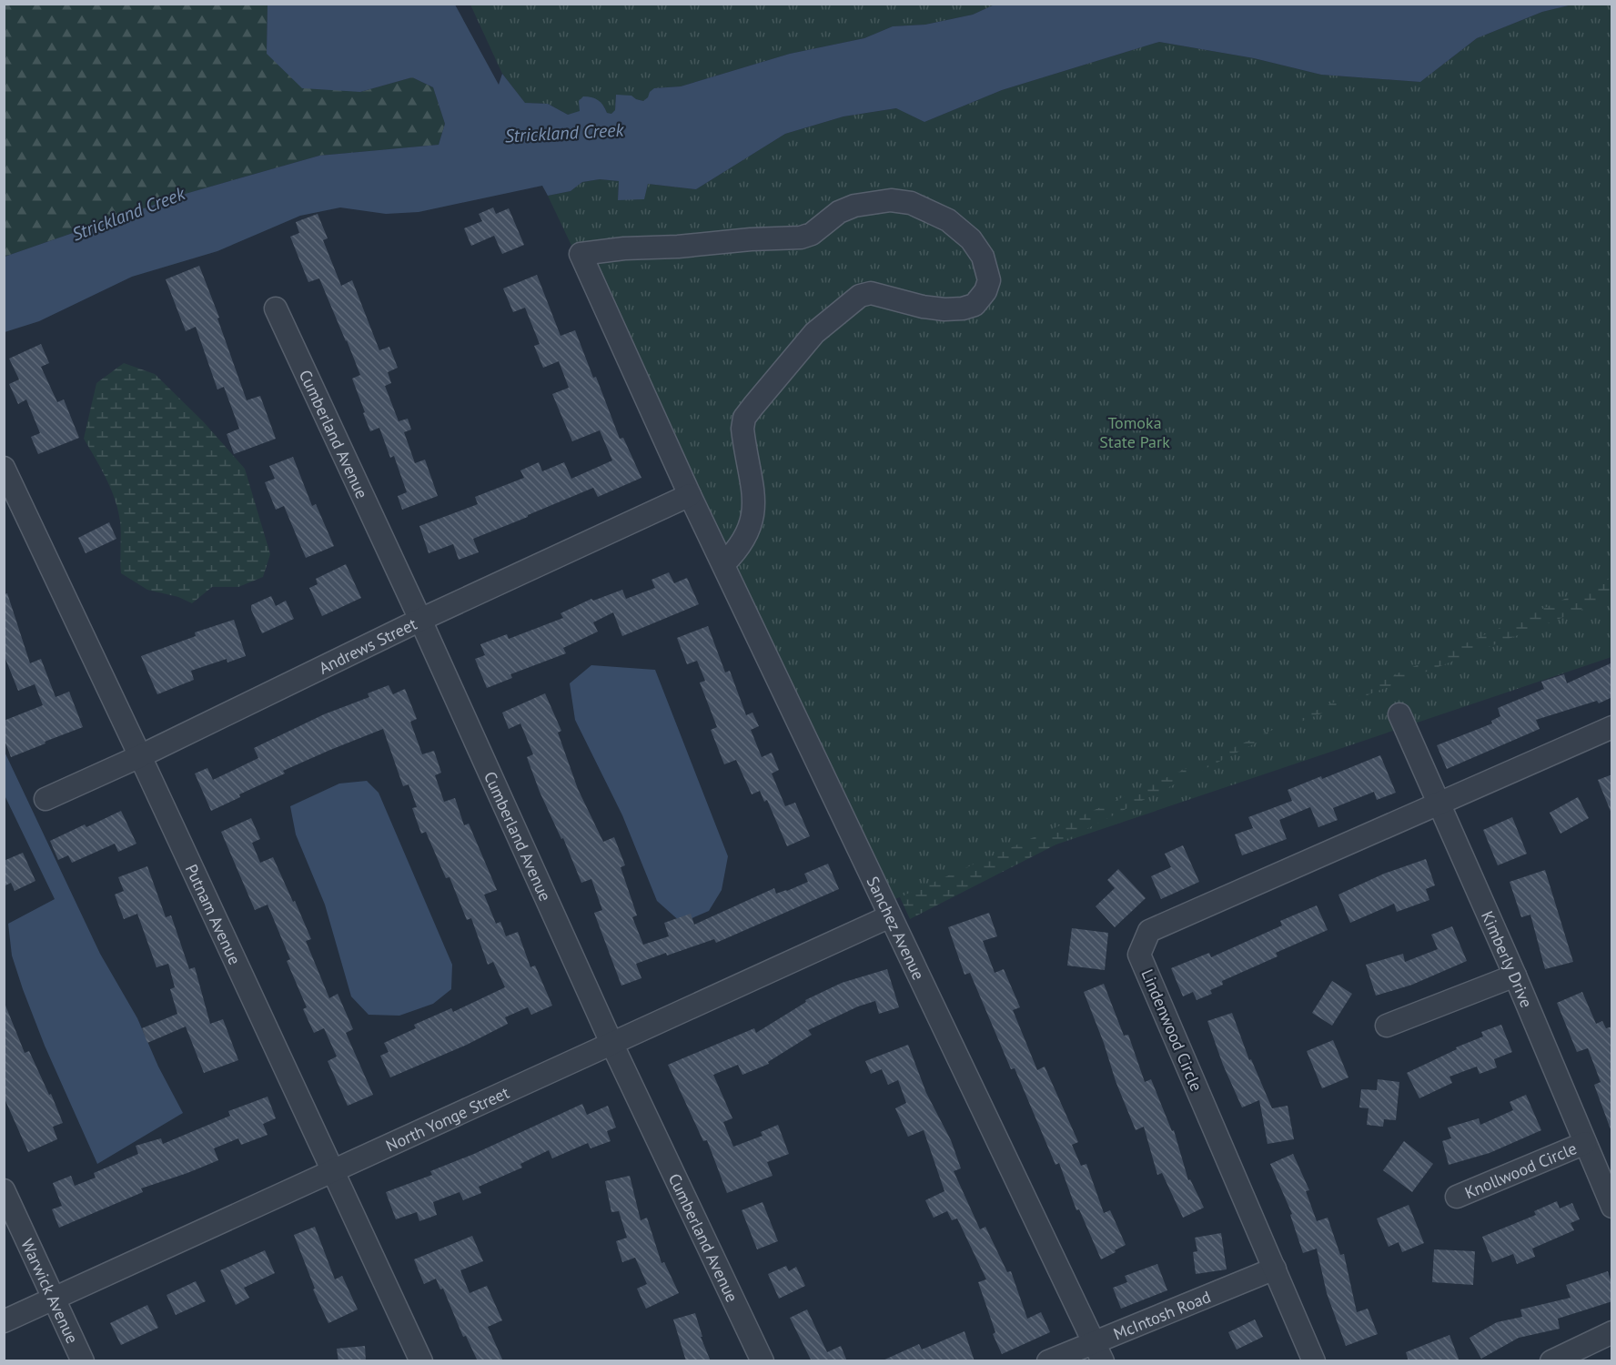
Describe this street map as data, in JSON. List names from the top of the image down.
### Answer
{
  "streets": {
    "street": [
      "Cumberland Avenue",
      "Andrews Street",
      "Putnam Avenue",
      "Sanchez Avenue",
      "Kimberly Drive",
      "Lindenwood Circle",
      "North Yonge Street",
      "Knollwood Circle",
      "Warwick Avenue",
      "McIntosh Road"
    ]
  },
  "crossings": [
    ["Cumberland Avenue", "Andrews Street"],
    ["Cumberland Avenue", "North Yonge Street"],
    ["Andrews Street", "Putnam Avenue"],
    ["Andrews Street", "Sanchez Avenue"],
    ["Putnam Avenue", "North Yonge Street"],
    ["Sanchez Avenue", "North Yonge Street"],
    ["Sanchez Avenue", "McIntosh Road"],
    ["Kimberly Drive", "Lindenwood Circle"],
    ["Kimberly Drive", "Knollwood Circle"],
    ["Lindenwood Circle", "McIntosh Road"],
    ["North Yonge Street", "Warwick Avenue"]
  ],
  "water": ["Strickland Creek"],
  "parks": ["Tomoka State Park"]
}
